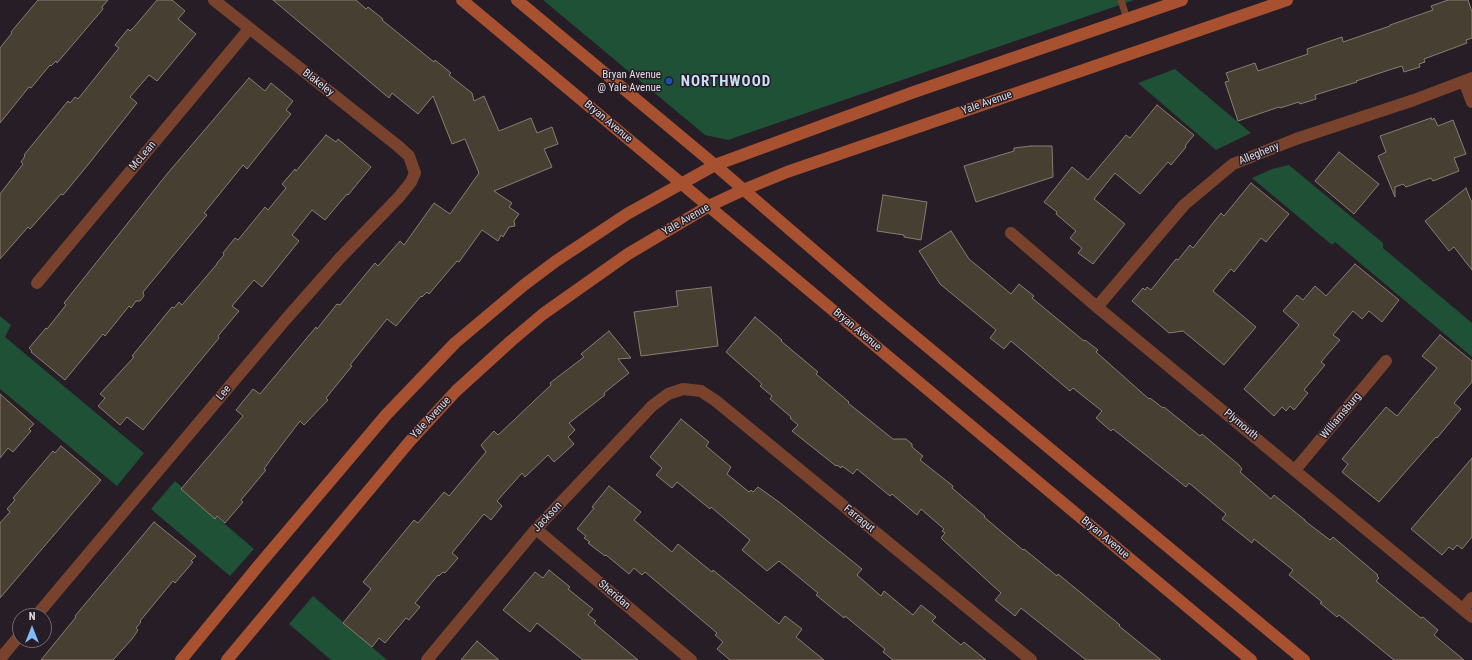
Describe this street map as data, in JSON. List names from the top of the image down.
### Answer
{
  "streets": {
    "main road": ["Yale Avenue", "Bryan Avenue"],
    "street": [
      "Blakeley",
      "Allegheny",
      "McLean",
      "Lee",
      "Williamsburg",
      "Plymouth",
      "Jackson",
      "Farragut",
      "Sheridan"
    ]
  },
  "crossings": [
    ["Blakeley", "McLean"],
    ["Blakeley", "Lee"],
    ["Yale Avenue", "Bryan Avenue"],
    ["Allegheny", "Plymouth"],
    ["Williamsburg", "Plymouth"],
    ["Jackson", "Farragut"],
    ["Jackson", "Sheridan"]
  ],
  "districts": ["NORTHWOOD"],
  "places": ["Bryan Avenue @ Yale Avenue"],
  "north": "top"
}
